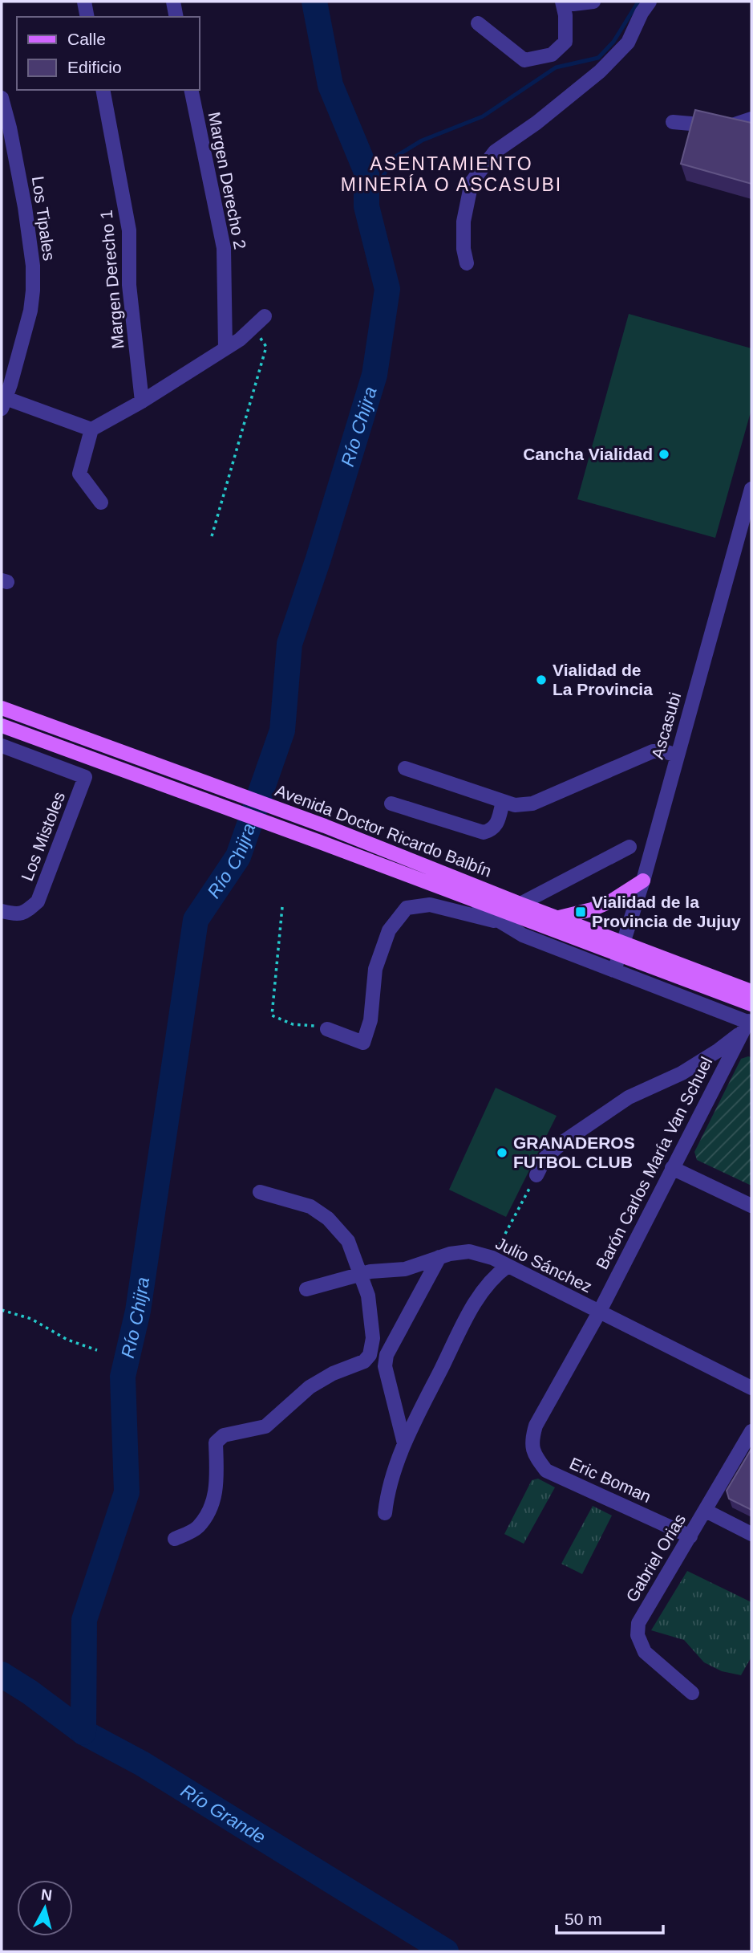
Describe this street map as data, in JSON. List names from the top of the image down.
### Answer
{
  "streets": {
    "main road": ["Avenida Doctor Ricardo Balbín"],
    "street": [
      "Margen Derecho 2",
      "Los Tipales",
      "Margen Derecho 1",
      "Ascasubi",
      "Los Mistoles",
      "Barón Carlos María Van Schuel",
      "Julio Sánchez",
      "Eric Boman",
      "Gabriel Orias"
    ]
  },
  "crossings": [
    ["Ascasubi", "Avenida Doctor Ricardo Balbín"],
    ["Barón Carlos María Van Schuel", "Julio Sánchez"],
    ["Barón Carlos María Van Schuel", "Eric Boman"],
    ["Eric Boman", "Gabriel Orias"]
  ],
  "districts": ["ASENTAMIENTO MINERÍA O ASCASUBI"],
  "water": ["Río Chijra", "Río Grande"],
  "places": {
    "other": ["Cancha Vialidad", "Vialidad de La Provincia", "GRANADEROS FUTBOL CLUB"],
    "transit": ["Vialidad de la Provincia de Jujuy"]
  },
  "legend": ["Calle", "Edificio"],
  "scale_bar": "50 m",
  "north": "top"
}
